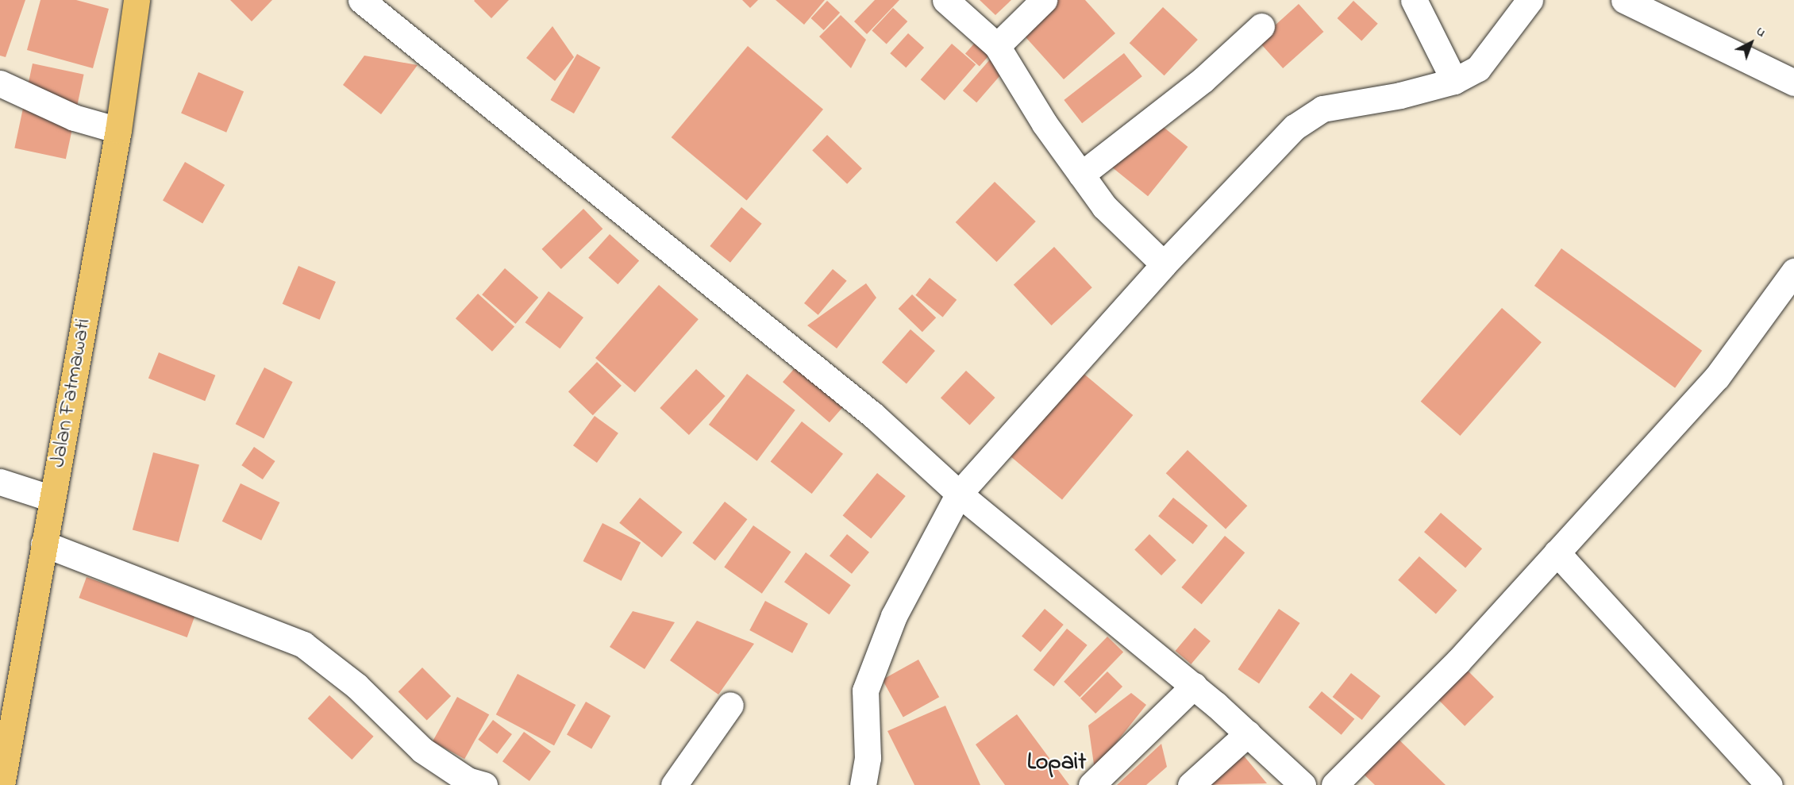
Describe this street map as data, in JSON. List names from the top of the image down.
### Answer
{
  "streets": {
    "highway": ["Jalan Fatmawati"]
  },
  "districts": ["Lopait"],
  "north": "top right"
}
